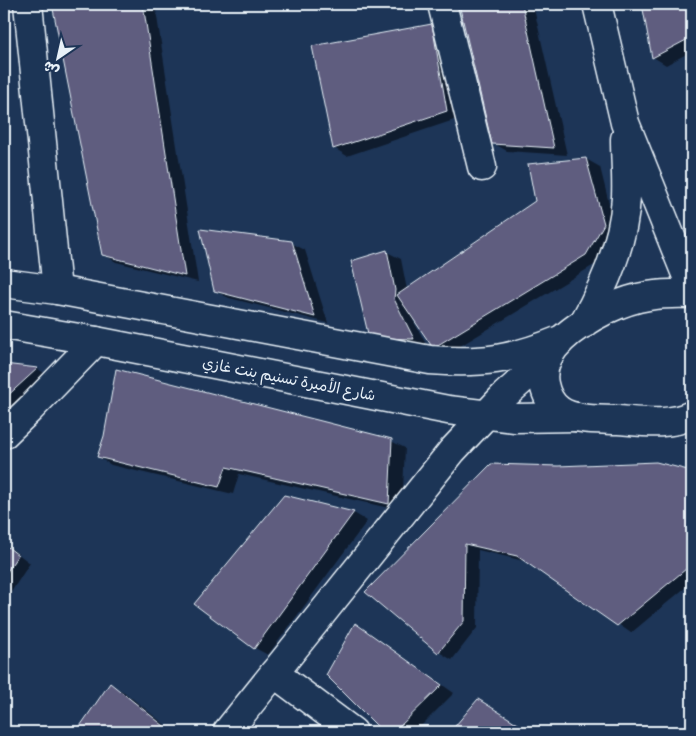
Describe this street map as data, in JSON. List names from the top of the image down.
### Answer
{
  "streets": {
    "main road": ["شارع الأميرة تسنيم بنت غازي"]
  },
  "north": "bottom left"
}
